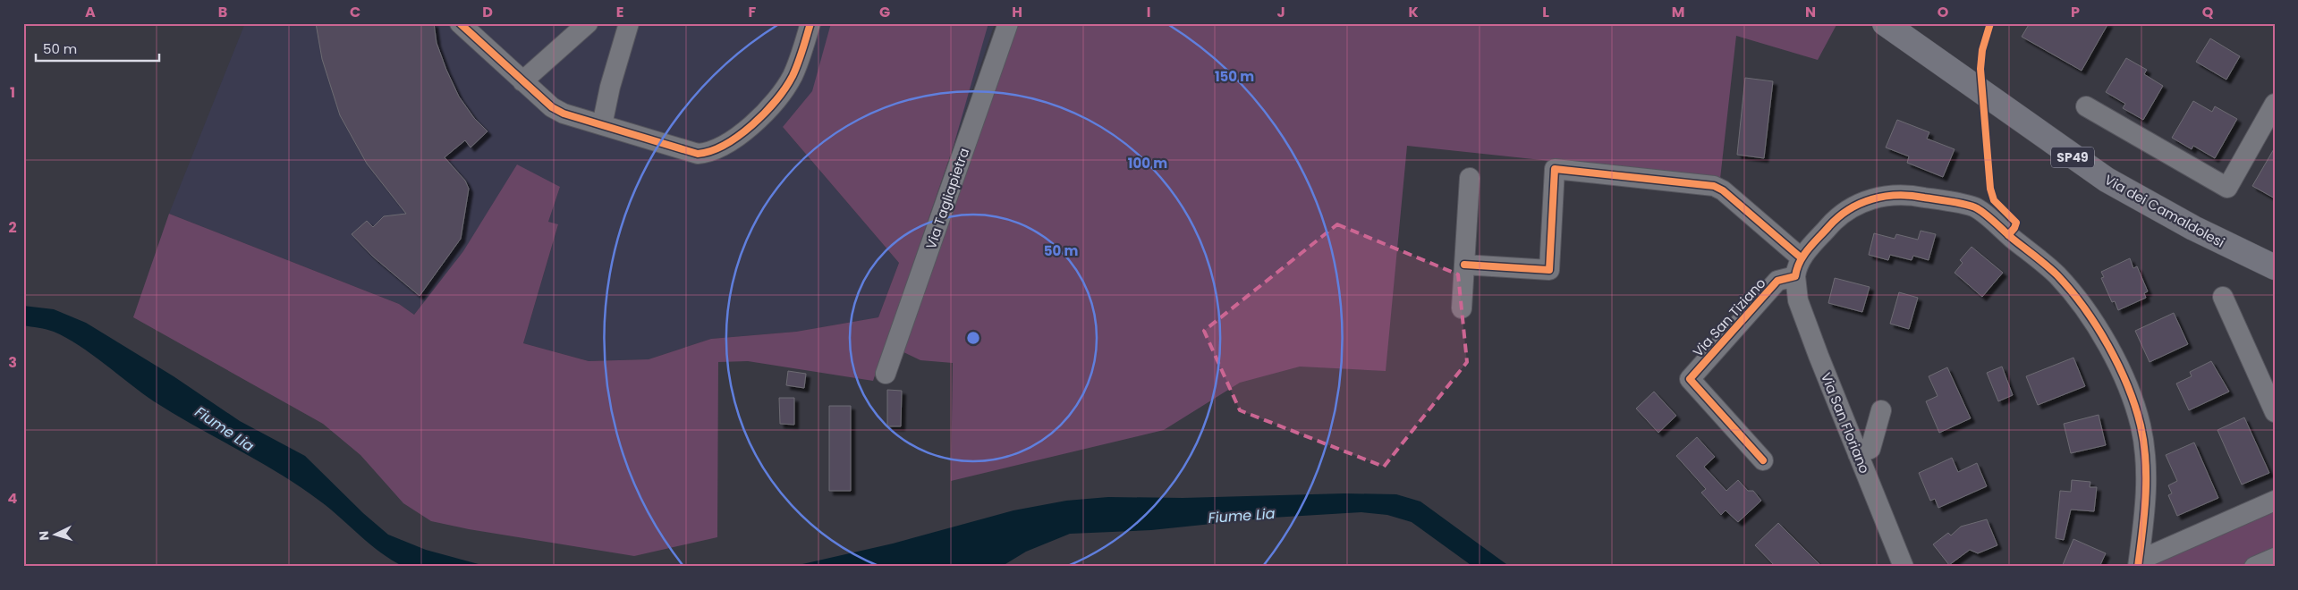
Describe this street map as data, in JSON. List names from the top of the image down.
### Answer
{
  "streets": {
    "main road": ["SP49", "Via dei Camaldolesi"],
    "street": ["Via Tagliapietra", "Via San Tiziano", "Via San Floriano"]
  },
  "crossings": [
    ["Via San Tiziano", "Via San Floriano"]
  ],
  "water": ["Fiume Lia"],
  "scale_bar": "50 m",
  "north": "left",
  "grid": {
    "columns": [
      "A",
      "B",
      "C",
      "D",
      "E",
      "F",
      "G",
      "H",
      "I",
      "J",
      "K",
      "L",
      "M",
      "N",
      "O",
      "P",
      "Q"
    ],
    "rows": [
      "1",
      "2",
      "3",
      "4"
    ]
  },
  "rings": ["150 m", "100 m", "50 m"]
}
